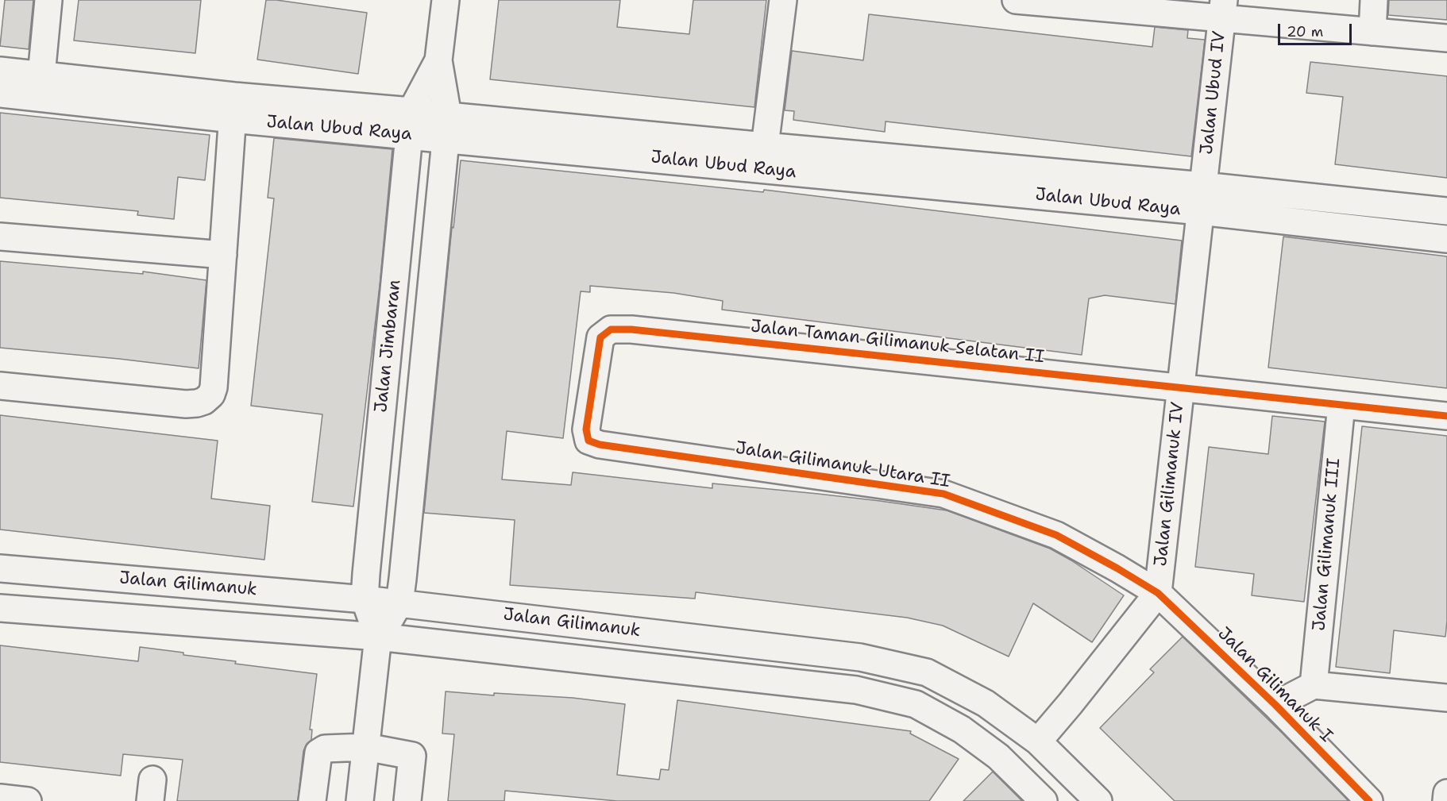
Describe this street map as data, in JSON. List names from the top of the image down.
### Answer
{
  "streets": {
    "street": [
      "Jalan Ubud IV",
      "Jalan Ubud Raya",
      "Jalan Taman Gilimanuk Selatan II",
      "Jalan Jimbaran",
      "Jalan Gilimanuk Utara II",
      "Jalan Gilimanuk IV",
      "Jalan Gilimanuk III",
      "Jalan Gilimanuk",
      "Jalan Gilimanuk I"
    ]
  },
  "crossings": [
    ["Jalan Ubud IV", "Jalan Ubud Raya"],
    ["Jalan Ubud IV", "Jalan Gilimanuk IV"],
    ["Jalan Ubud Raya", "Jalan Jimbaran"],
    ["Jalan Ubud Raya", "Jalan Gilimanuk IV"],
    ["Jalan Taman Gilimanuk Selatan II", "Jalan Gilimanuk Utara II"],
    ["Jalan Taman Gilimanuk Selatan II", "Jalan Gilimanuk IV"],
    ["Jalan Taman Gilimanuk Selatan II", "Jalan Gilimanuk III"],
    ["Jalan Jimbaran", "Jalan Gilimanuk"],
    ["Jalan Gilimanuk Utara II", "Jalan Gilimanuk IV"],
    ["Jalan Gilimanuk Utara II", "Jalan Gilimanuk I"],
    ["Jalan Gilimanuk IV", "Jalan Gilimanuk I"]
  ],
  "scale_bar": "20 m"
}
